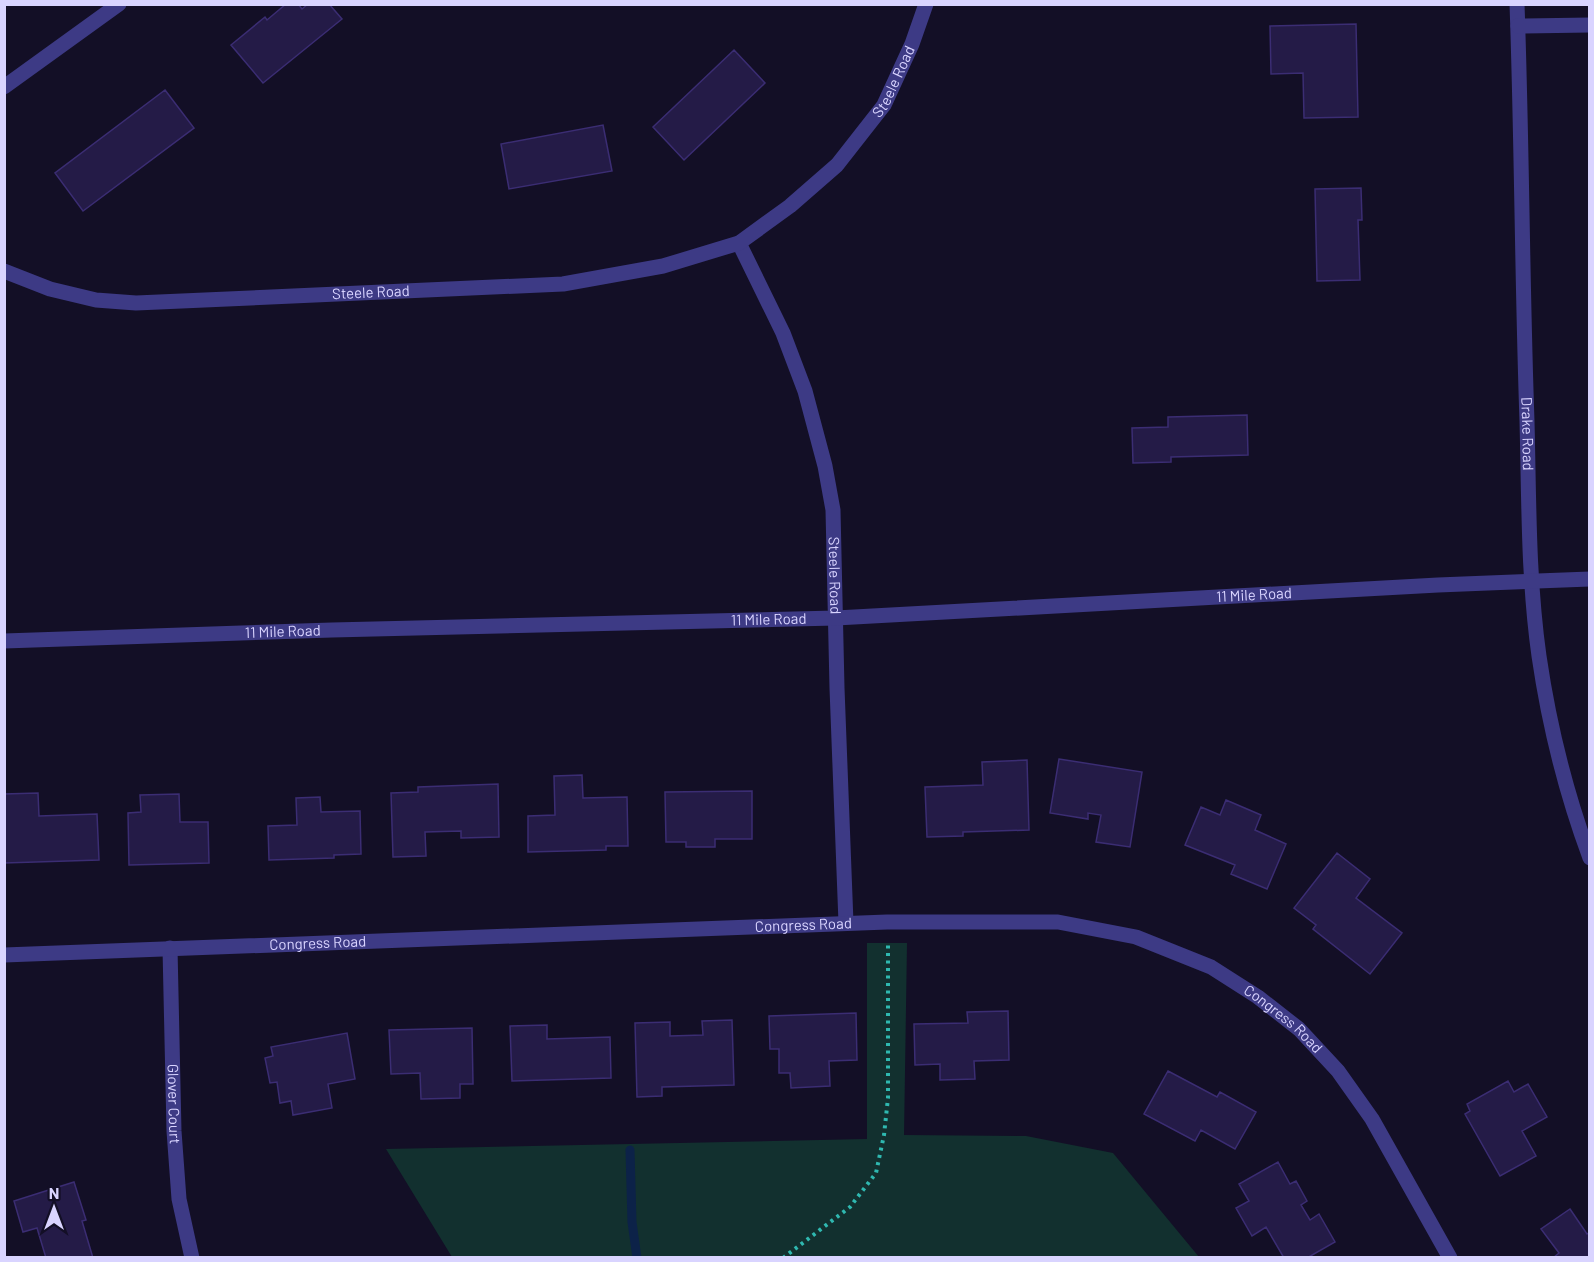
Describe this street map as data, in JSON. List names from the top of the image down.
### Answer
{
  "streets": {
    "street": [
      "Steele Road",
      "Drake Road",
      "11 Mile Road",
      "Congress Road",
      "Glover Court"
    ]
  },
  "crossings": [
    ["Steele Road", "11 Mile Road"],
    ["Steele Road", "Congress Road"],
    ["Drake Road", "11 Mile Road"],
    ["Congress Road", "Glover Court"]
  ],
  "north": "top"
}
